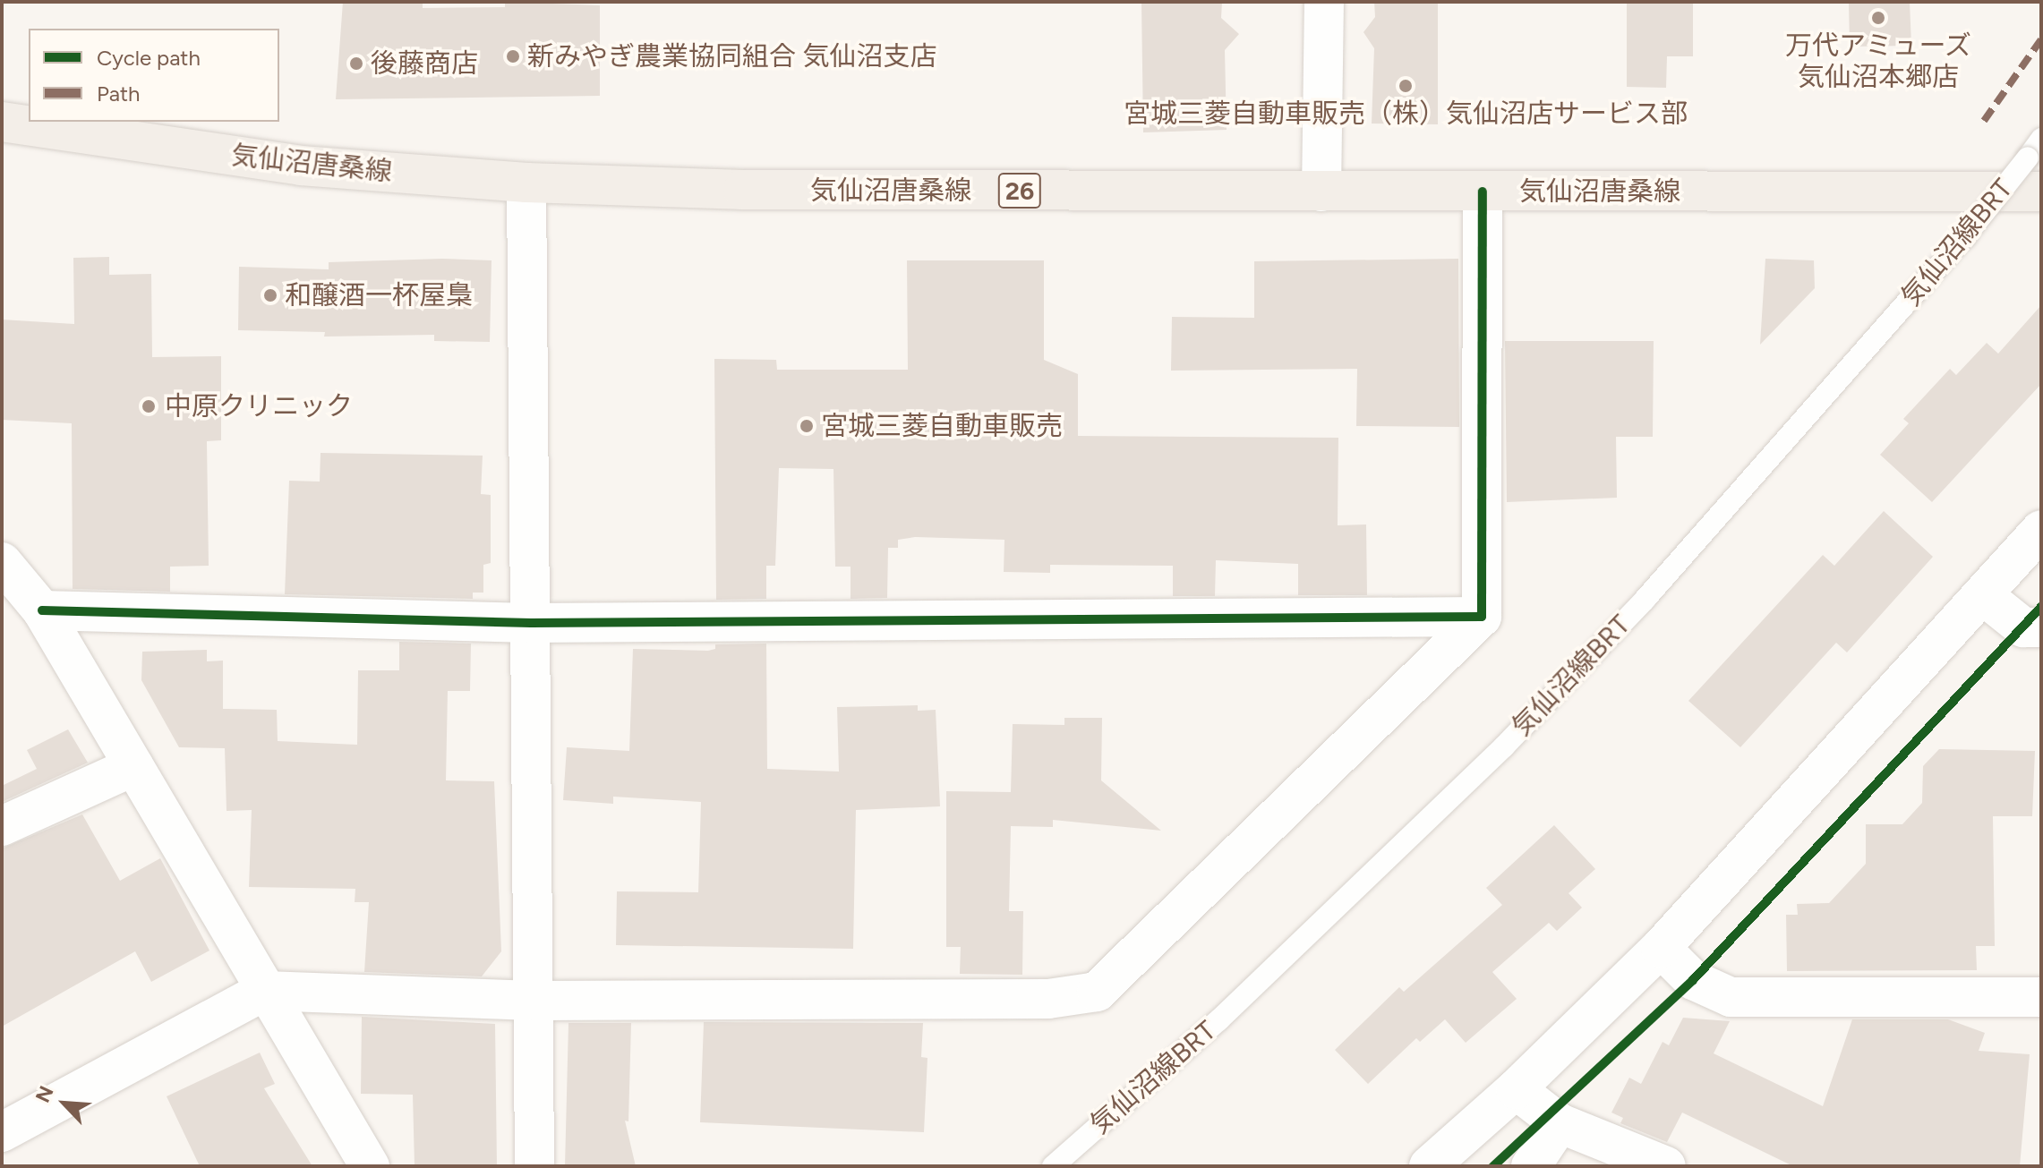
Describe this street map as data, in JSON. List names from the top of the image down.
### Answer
{
  "streets": {
    "main road": ["気仙沼唐桑線", "26"],
    "lane": ["気仙沼線BRT"]
  },
  "crossings": [
    ["気仙沼唐桑線", "気仙沼線BRT"]
  ],
  "places": [
    "万代アミューズ 気仙沼本郷店",
    "新みやぎ農業協同組合 気仙沼支店",
    "後藤商店",
    "宮城三菱自動車販売（株）気仙沼店サービス部",
    "和醸酒一杯屋梟",
    "中原クリニック",
    "宮城三菱自動車販売"
  ],
  "legend": ["Cycle path", "Path"],
  "north": "top left"
}
